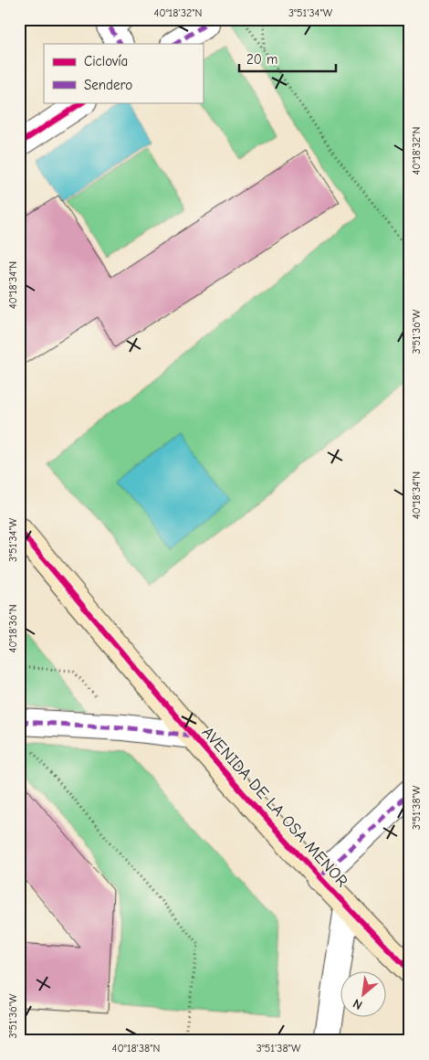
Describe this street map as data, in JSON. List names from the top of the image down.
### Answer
{
  "streets": {
    "street": ["AVENIDA DE LA OSA MENOR"]
  },
  "legend": ["Ciclovía", "Sendero"],
  "scale_bar": "20 m",
  "north": "bottom left",
  "coordinates": [
    "40°18'32\"N",
    "3°51'34\"W",
    "40°18'34\"N",
    "3°51'36\"W",
    "40°18'36\"N",
    "3°51'38\"W",
    "40°18'38\"N"
  ]
}
